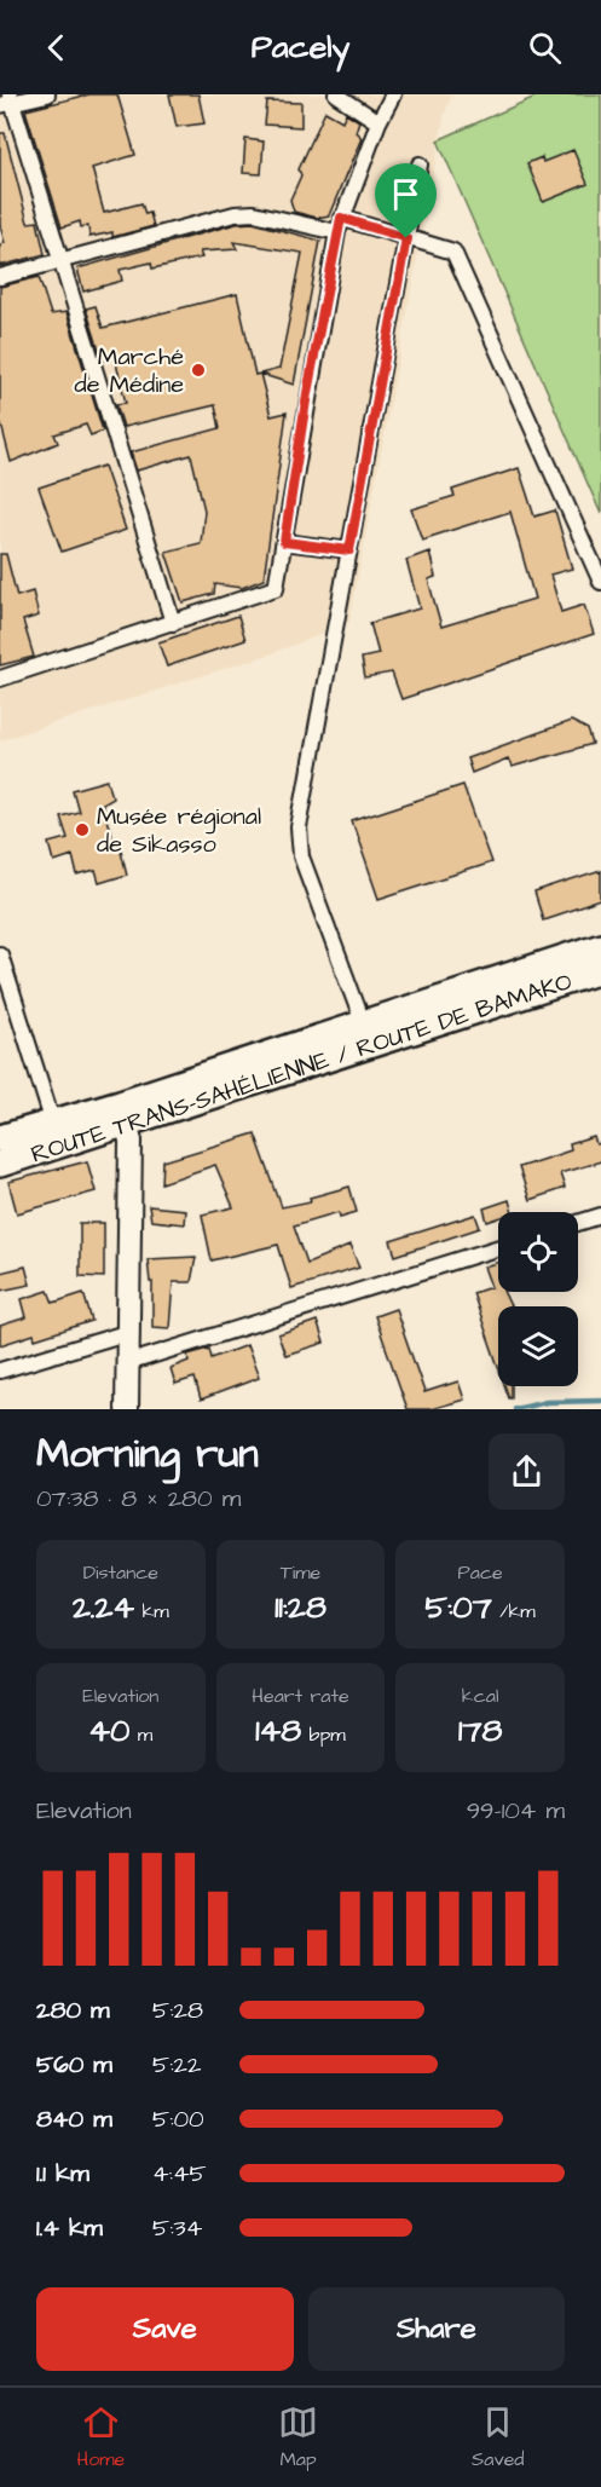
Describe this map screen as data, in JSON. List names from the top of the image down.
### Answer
{
  "streets": {
    "highway": ["ROUTE TRANS-SAHÉLIENNE / ROUTE DE BAMAKO"]
  },
  "places": ["Marché de Médine", "Musée régional de Sikasso"],
  "page": {
    "header": "Pacely",
    "heading": ["Morning run", "07:38 · 8 × 280 m"],
    "stats": [
      ["Distance", "2.24 km"],
      ["Time", "11:28"],
      ["Pace", "5:07 /km"],
      ["Elevation", "40 m"],
      ["Heart rate", "148 bpm"],
      ["kcal", "178"]
    ],
    "chart": ["Elevation", "99–104 m"],
    "list": [
      {
        "name": "280 m",
        "note": "5:28"
      },
      {
        "name": "560 m",
        "note": "5:22"
      },
      {
        "name": "840 m",
        "note": "5:00"
      },
      {
        "name": "1.1 km",
        "note": "4:45"
      },
      {
        "name": "1.4 km",
        "note": "5:34"
      }
    ],
    "buttons": ["Save", "Share"],
    "tabs": ["Home", "Map", "Saved"]
  }
}
